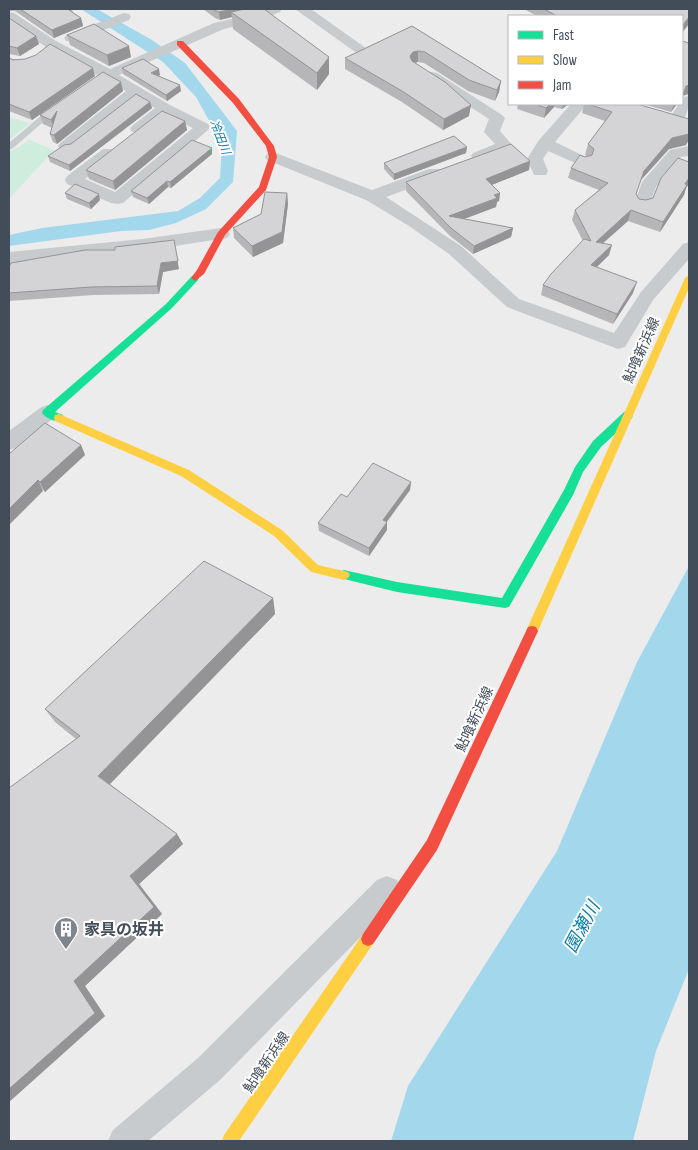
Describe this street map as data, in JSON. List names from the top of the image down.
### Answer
{
  "streets": {
    "street": ["鮎喰新浜線"]
  },
  "water": ["冷田川", "園瀬川"],
  "places": {
    "building": ["家具の坂井"]
  },
  "legend": ["Fast", "Slow", "Jam"]
}
